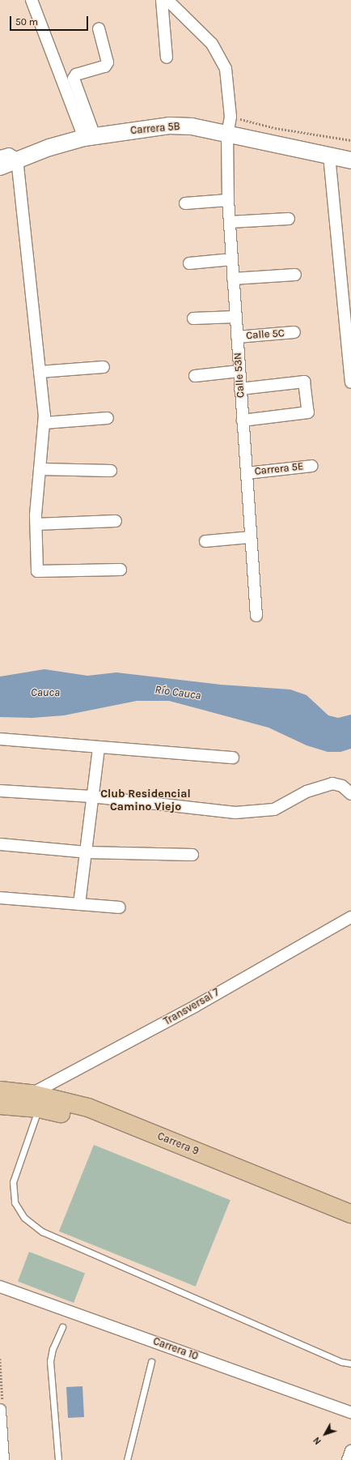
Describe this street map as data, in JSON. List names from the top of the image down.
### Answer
{
  "streets": {
    "main road": ["Carrera 5B", "Carrera 9"],
    "street": [
      "Calle 5C",
      "Calle 53N",
      "Carrera 5E",
      "Transversal 7",
      "Carrera 10"
    ]
  },
  "crossings": [
    ["Carrera 5B", "Calle 53N"],
    ["Calle 5C", "Calle 53N"],
    ["Calle 53N", "Carrera 5E"],
    ["Transversal 7", "Carrera 9"]
  ],
  "districts": ["Club Residencial Camino Viejo"],
  "water": ["Cauca", "Río Cauca"],
  "scale_bar": "50 m",
  "north": "bottom left"
}
